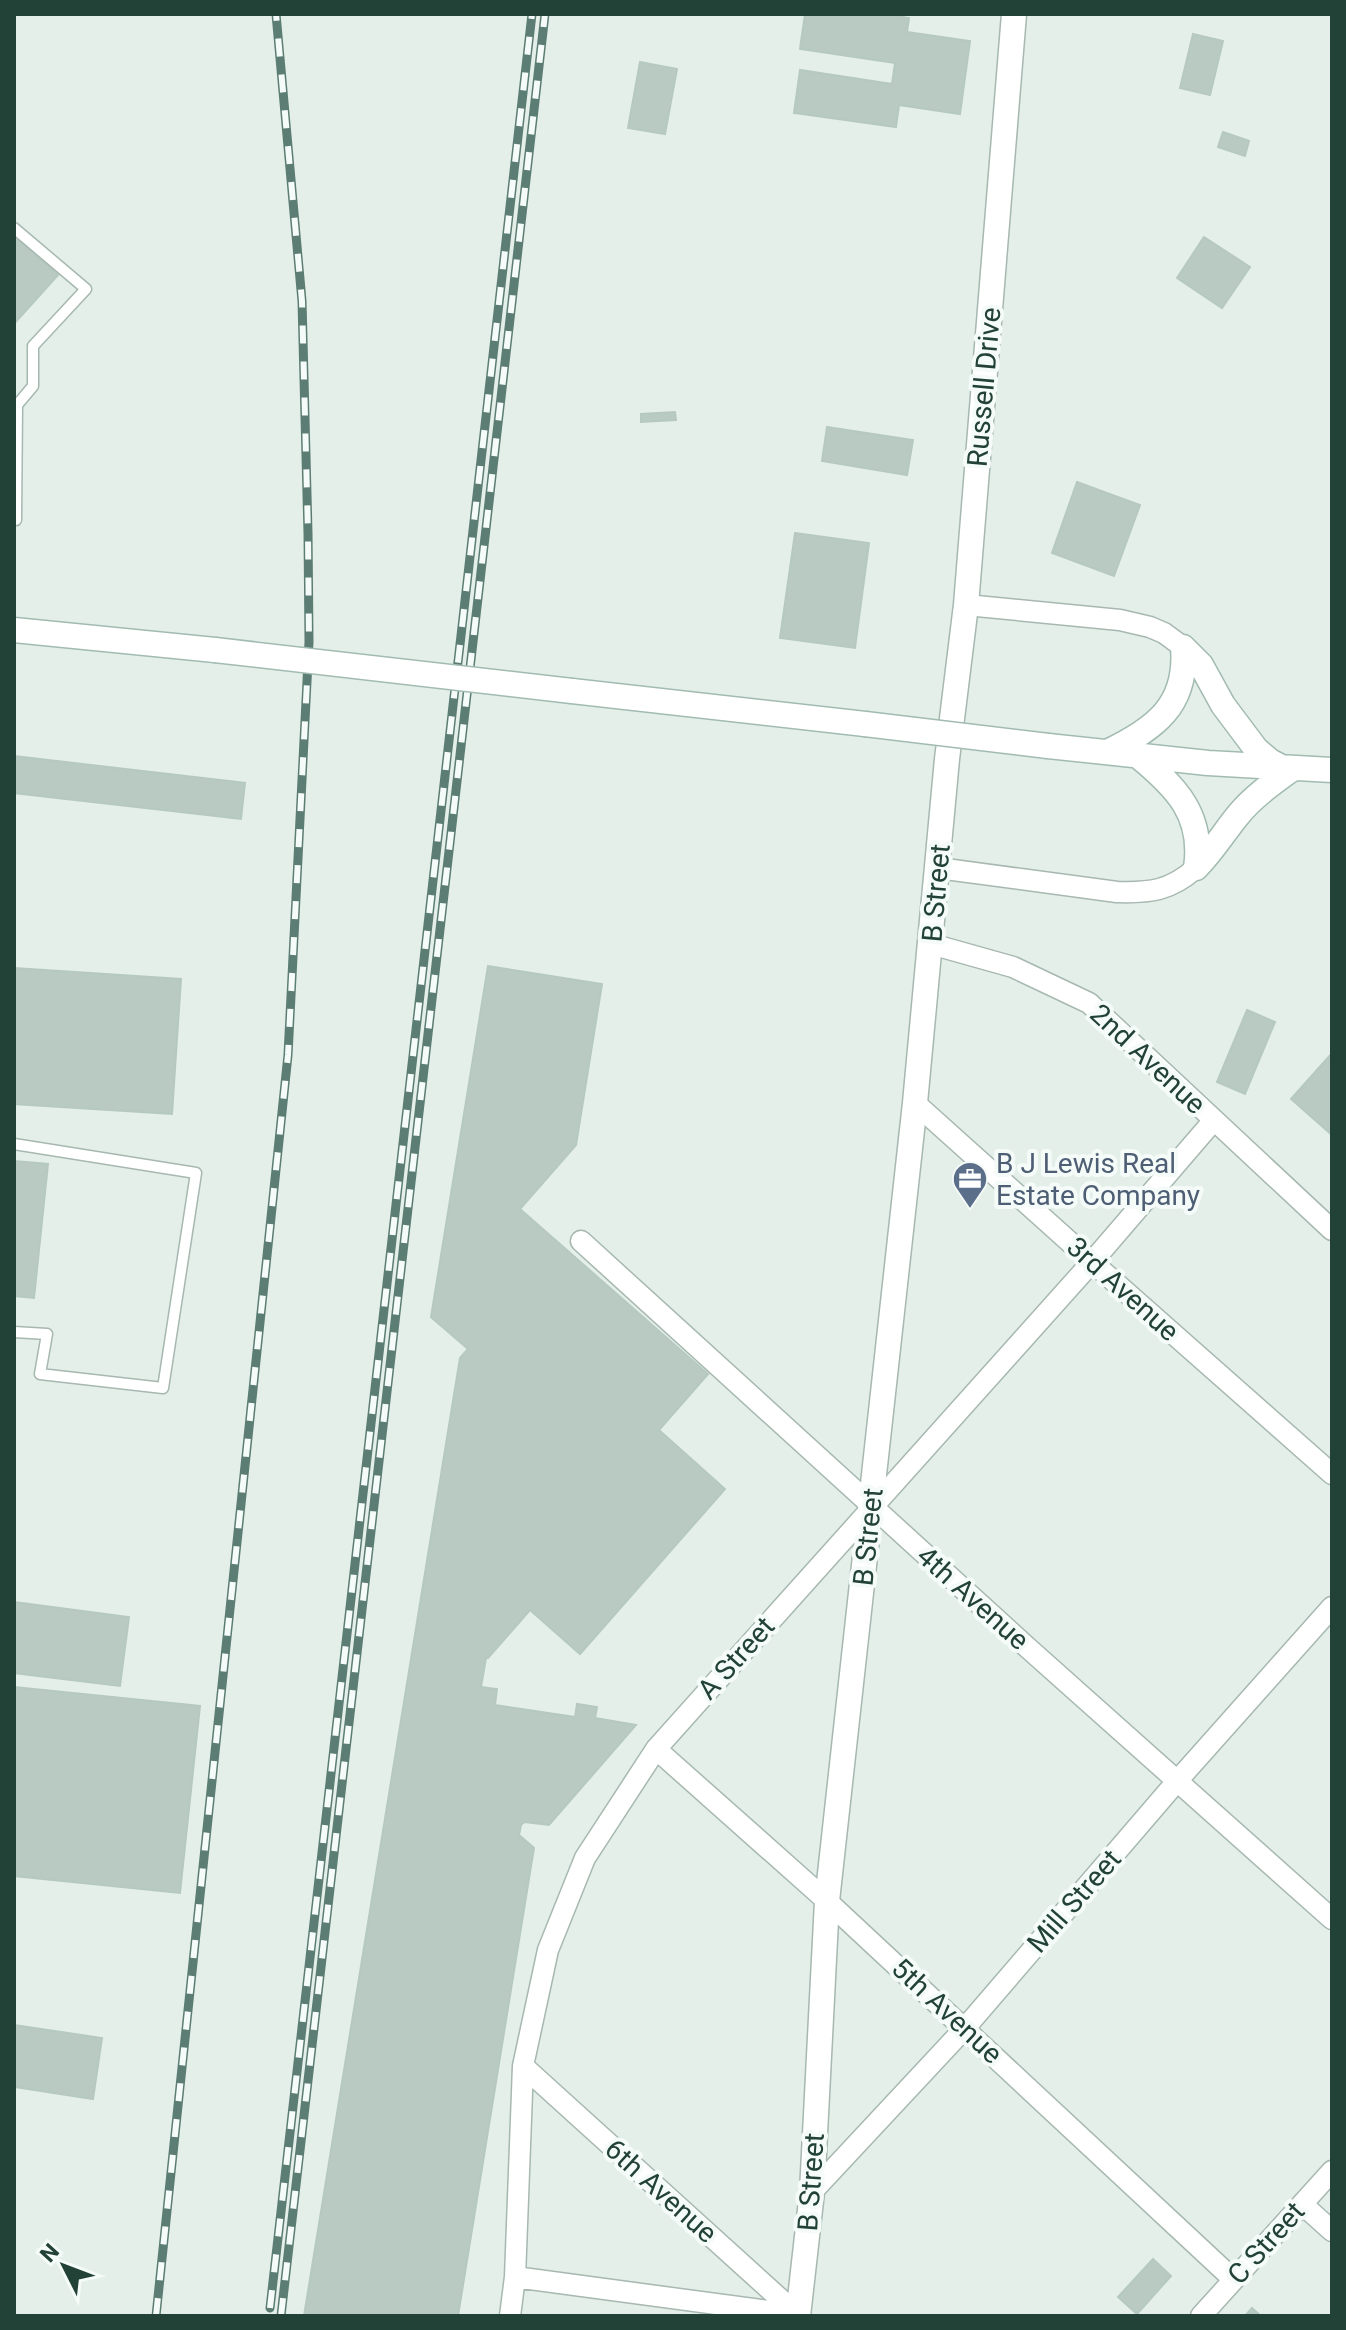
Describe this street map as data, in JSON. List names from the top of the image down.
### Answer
{
  "streets": {
    "street": [
      "Russell Drive",
      "B Street",
      "2nd Avenue",
      "3rd Avenue",
      "4th Avenue",
      "A Street",
      "Mill Street",
      "5th Avenue",
      "6th Avenue",
      "C Street"
    ]
  },
  "crossings": [
    ["Russell Drive", "B Street"],
    ["B Street", "2nd Avenue"],
    ["B Street", "3rd Avenue"],
    ["B Street", "4th Avenue"],
    ["B Street", "A Street"],
    ["B Street", "Mill Street"],
    ["B Street", "5th Avenue"],
    ["B Street", "6th Avenue"],
    ["2nd Avenue", "A Street"],
    ["3rd Avenue", "A Street"],
    ["4th Avenue", "A Street"],
    ["4th Avenue", "Mill Street"],
    ["A Street", "5th Avenue"],
    ["A Street", "6th Avenue"],
    ["Mill Street", "5th Avenue"],
    ["5th Avenue", "C Street"]
  ],
  "places": {
    "office": ["B J Lewis Real Estate Company"]
  },
  "north": "top left"
}
